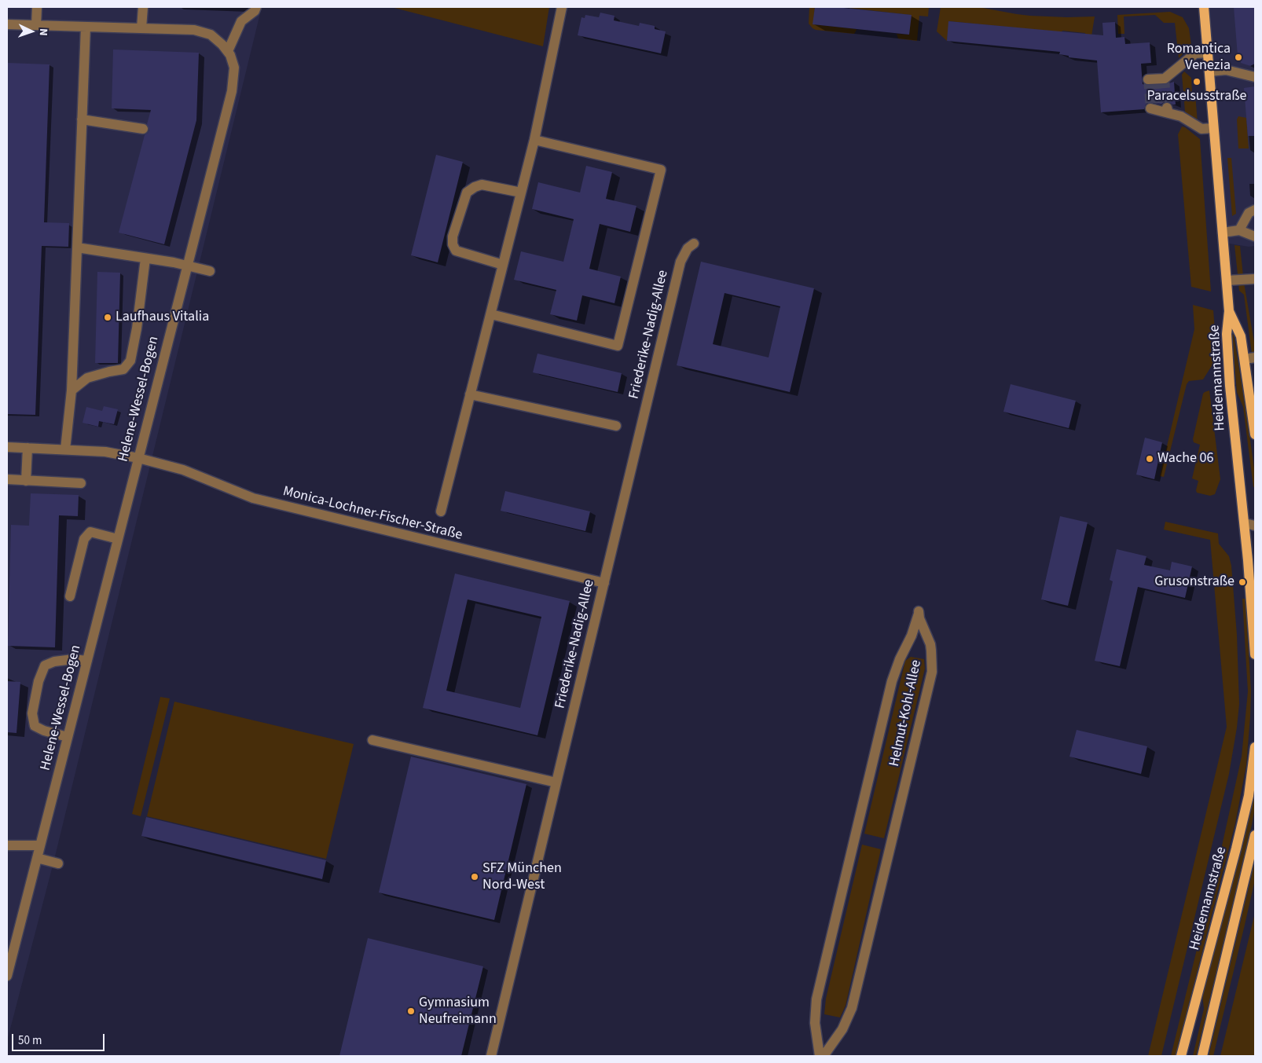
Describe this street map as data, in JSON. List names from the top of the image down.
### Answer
{
  "streets": {
    "main road": ["Heidemannstraße"],
    "street": [
      "Friederike-Nadig-Allee",
      "Helene-Wessel-Bogen",
      "Monica-Lochner-Fischer-Straße",
      "Helmut-Kohl-Allee"
    ]
  },
  "crossings": [
    ["Friederike-Nadig-Allee", "Monica-Lochner-Fischer-Straße"],
    ["Helene-Wessel-Bogen", "Monica-Lochner-Fischer-Straße"]
  ],
  "places": [
    "Romantica Venezia",
    "Paracelsusstraße",
    "Laufhaus Vitalia",
    "Wache 06",
    "Grusonstraße",
    "SFZ München Nord-West",
    "Gymnasium Neufreimann"
  ],
  "scale_bar": "50 m",
  "north": "right"
}
